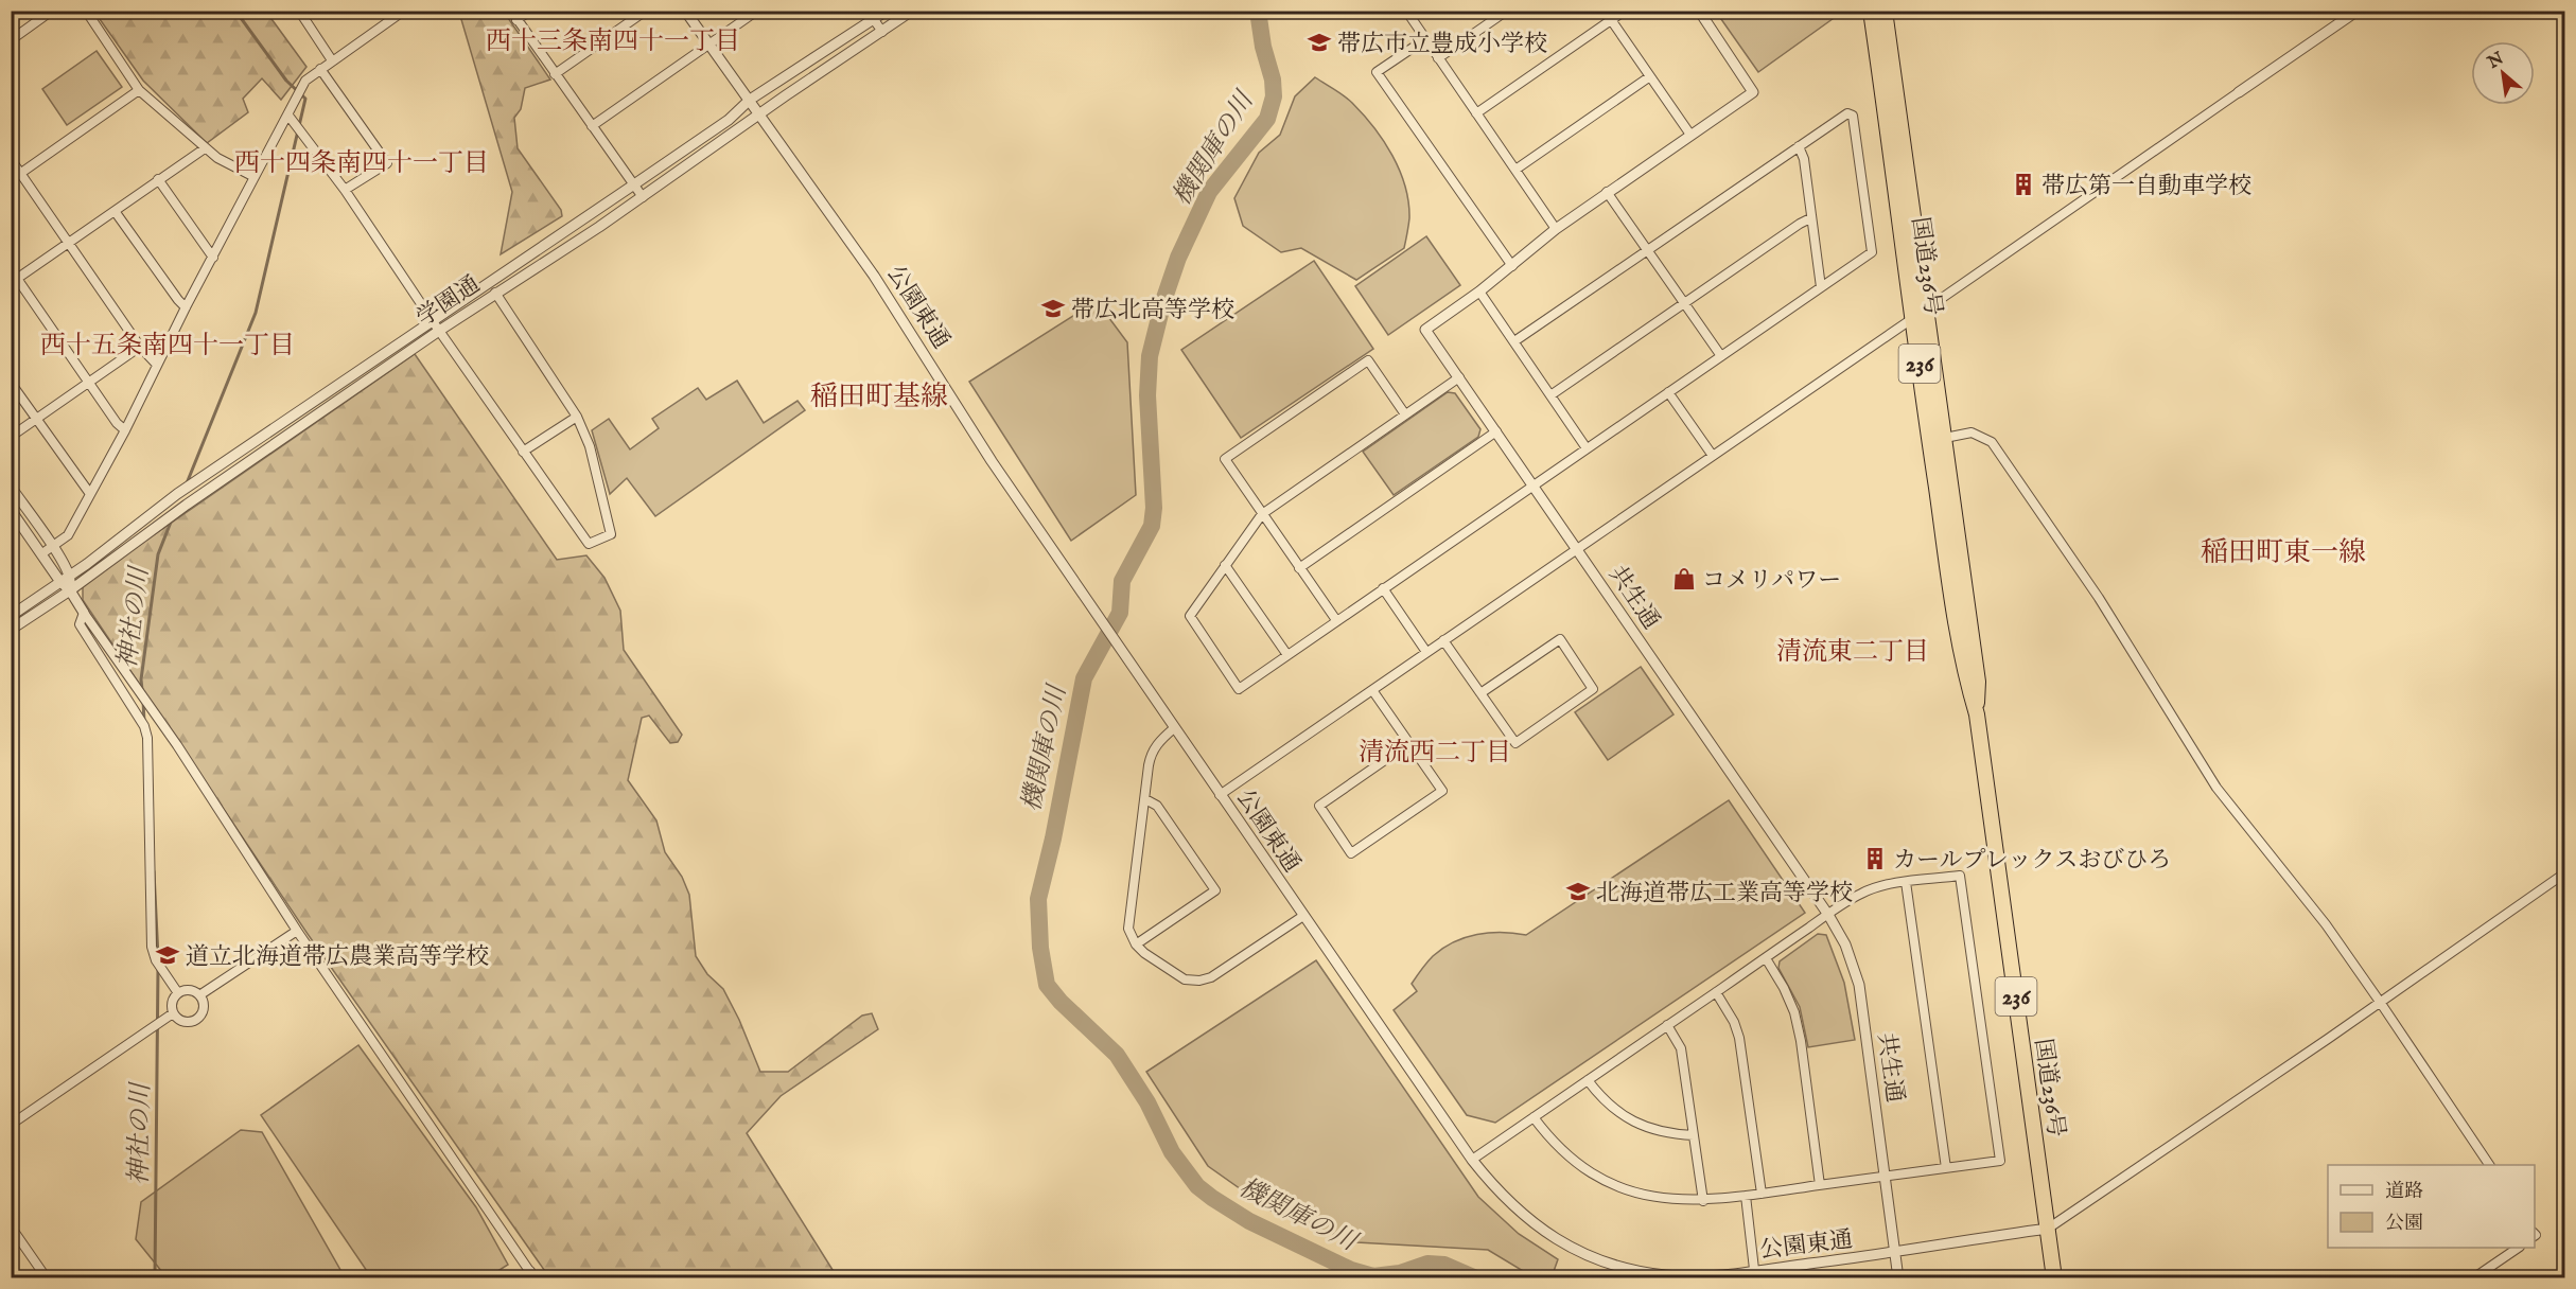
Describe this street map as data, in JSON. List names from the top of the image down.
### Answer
{
  "streets": {
    "highway": ["国道236号", "236"],
    "street": ["学園通", "公園東通", "共生通"]
  },
  "crossings": [
    ["国道236号", "公園東通"],
    ["学園通", "公園東通"],
    ["公園東通", "共生通"]
  ],
  "districts": [
    "西十三条南四十一丁目",
    "西十四条南四十一丁目",
    "西十五条南四十一丁目",
    "稲田町基線",
    "稲田町東一線",
    "清流東二丁目",
    "清流西二丁目"
  ],
  "water": ["機関庫の川", "神社の川"],
  "places": {
    "school or university": [
      "帯広市立豊成小学校",
      "帯広北高等学校",
      "北海道帯広工業高等学校",
      "道立北海道帯広農業高等学校"
    ],
    "building": ["帯広第一自動車学校", "カールプレックスおびひろ"],
    "shop": ["コメリパワー"]
  },
  "legend": ["道路", "公園"],
  "north": "top left"
}
